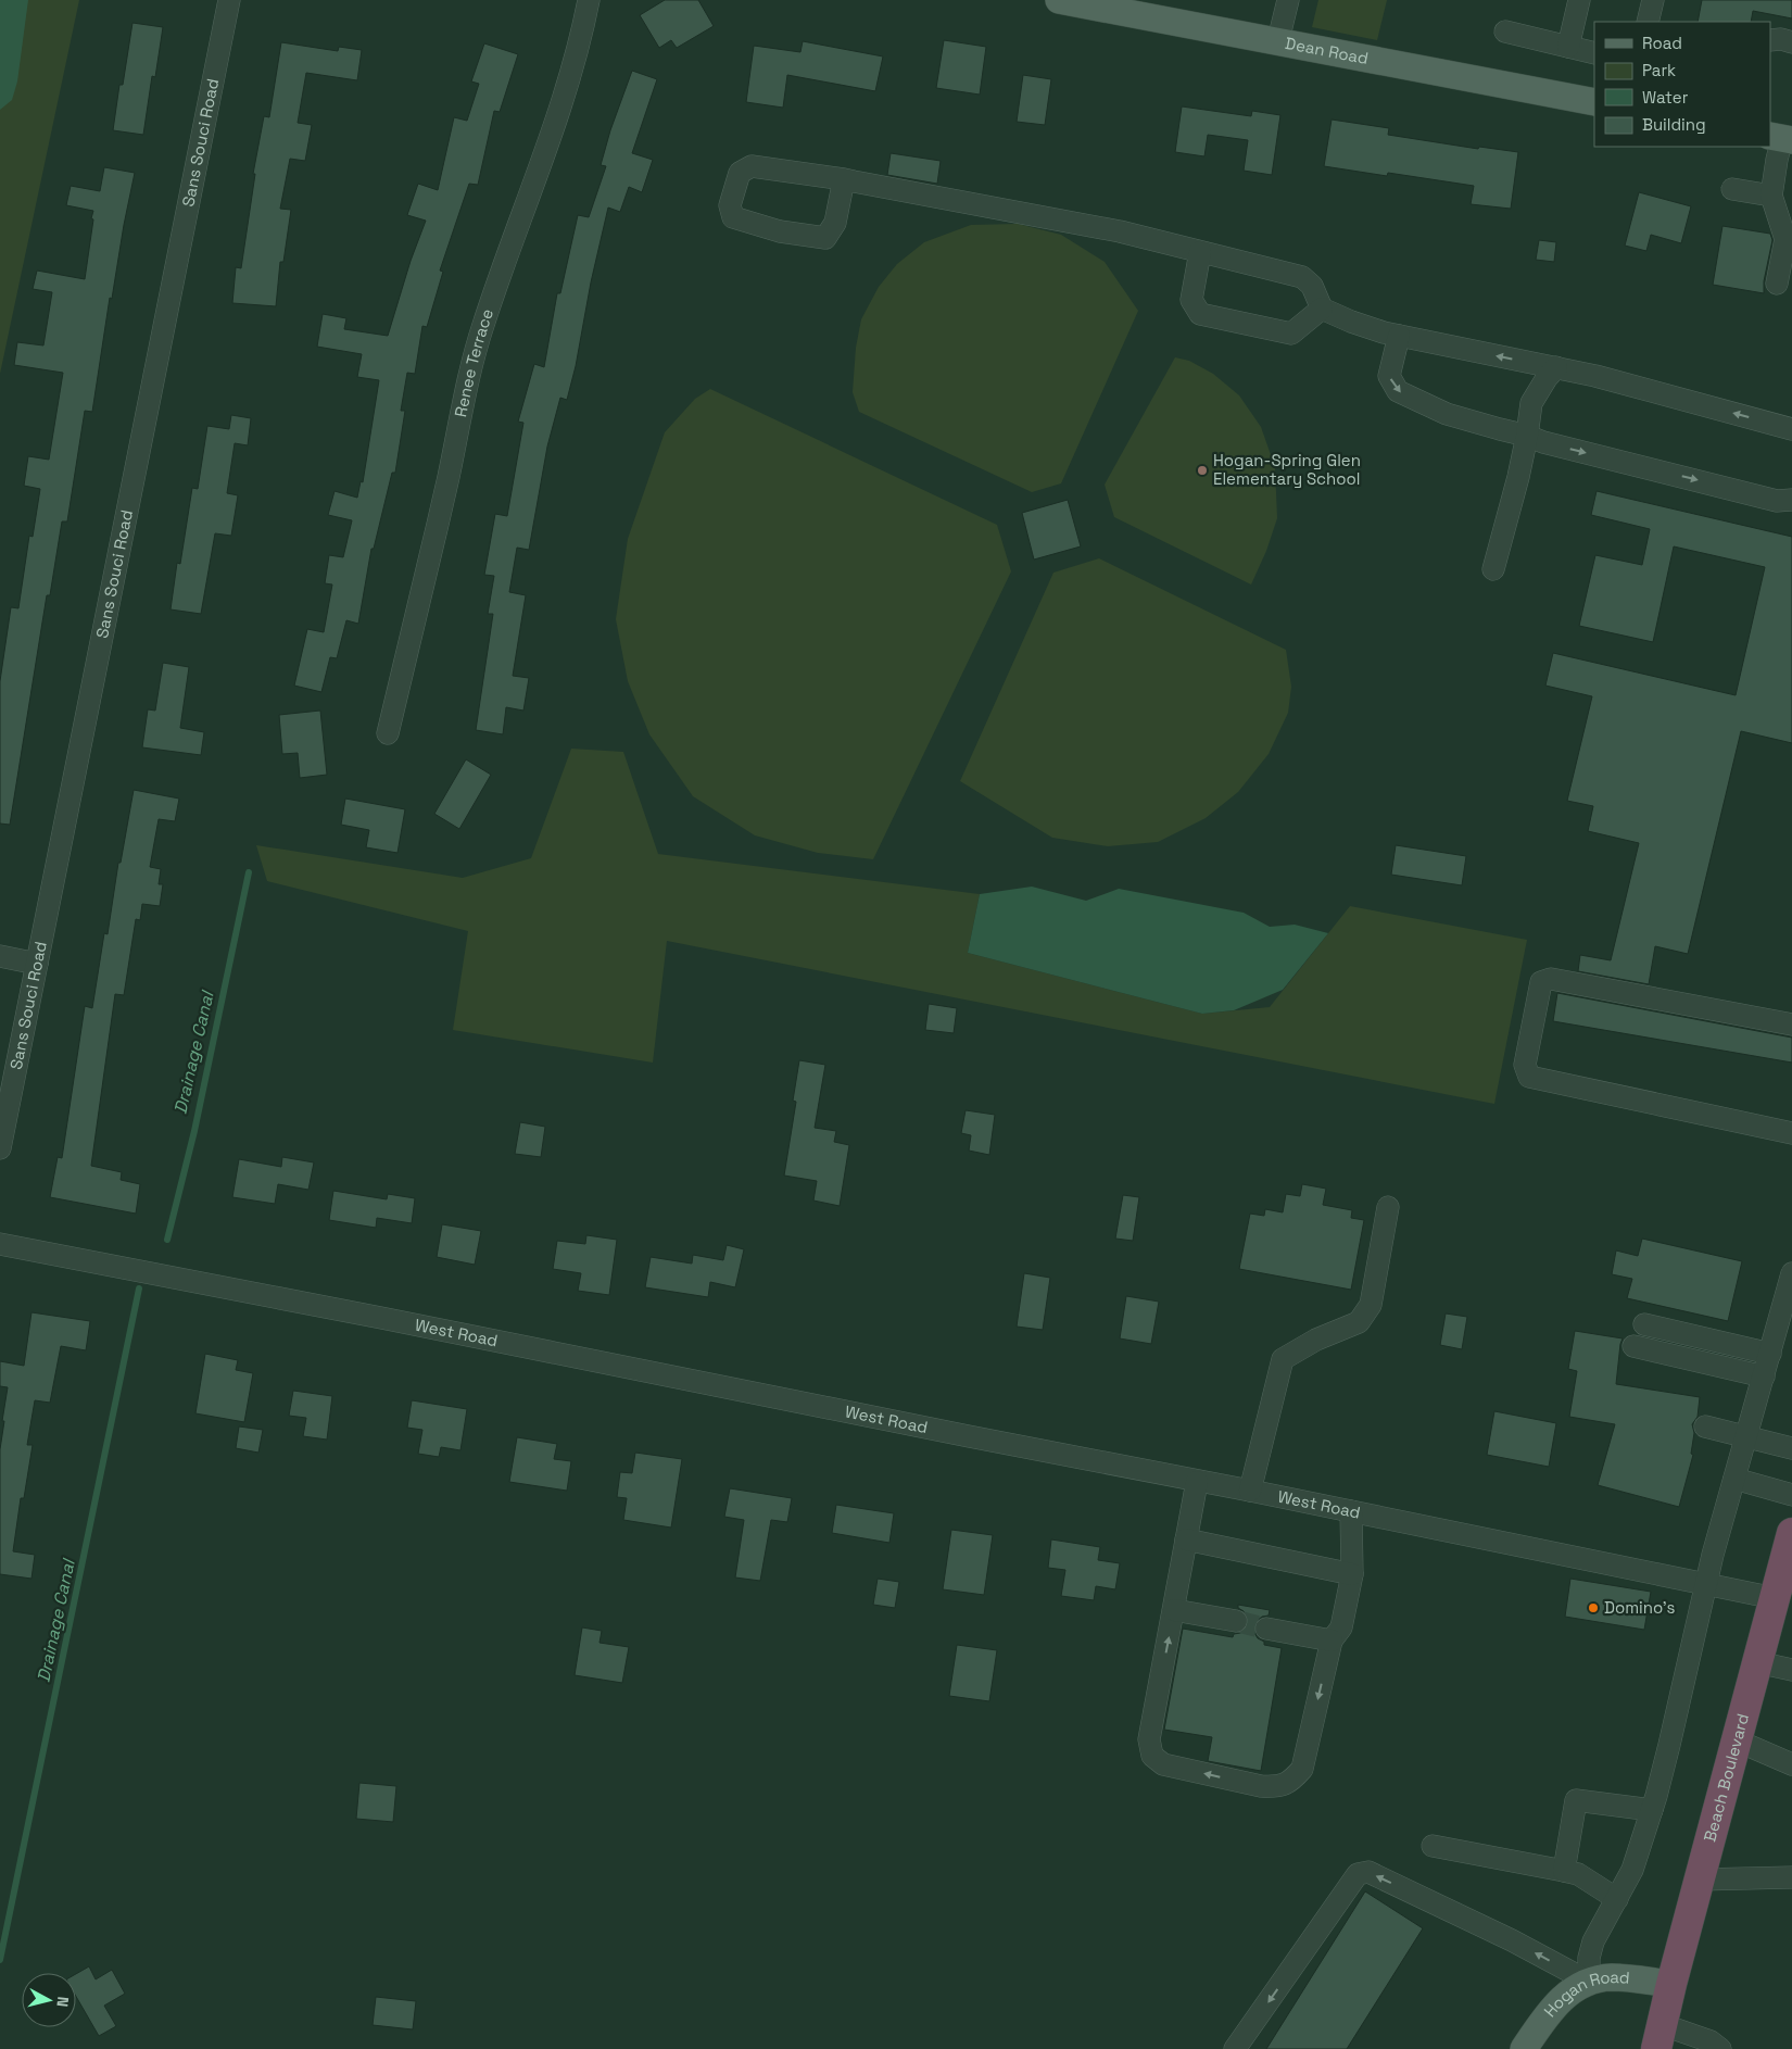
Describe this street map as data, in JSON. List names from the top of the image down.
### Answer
{
  "streets": {
    "highway": ["Beach Boulevard"],
    "main road": ["Dean Road", "Hogan Road"],
    "street": ["Sans Souci Road", "Renee Terrace", "West Road"]
  },
  "crossings": [
    ["West Road", "Beach Boulevard"],
    ["Beach Boulevard", "Hogan Road"]
  ],
  "water": ["Drainage Canal"],
  "places": ["Hogan-Spring Glen Elementary School", "Domino's"],
  "legend": [
    "Road",
    "Park",
    "Water",
    "Building"
  ],
  "north": "right"
}
